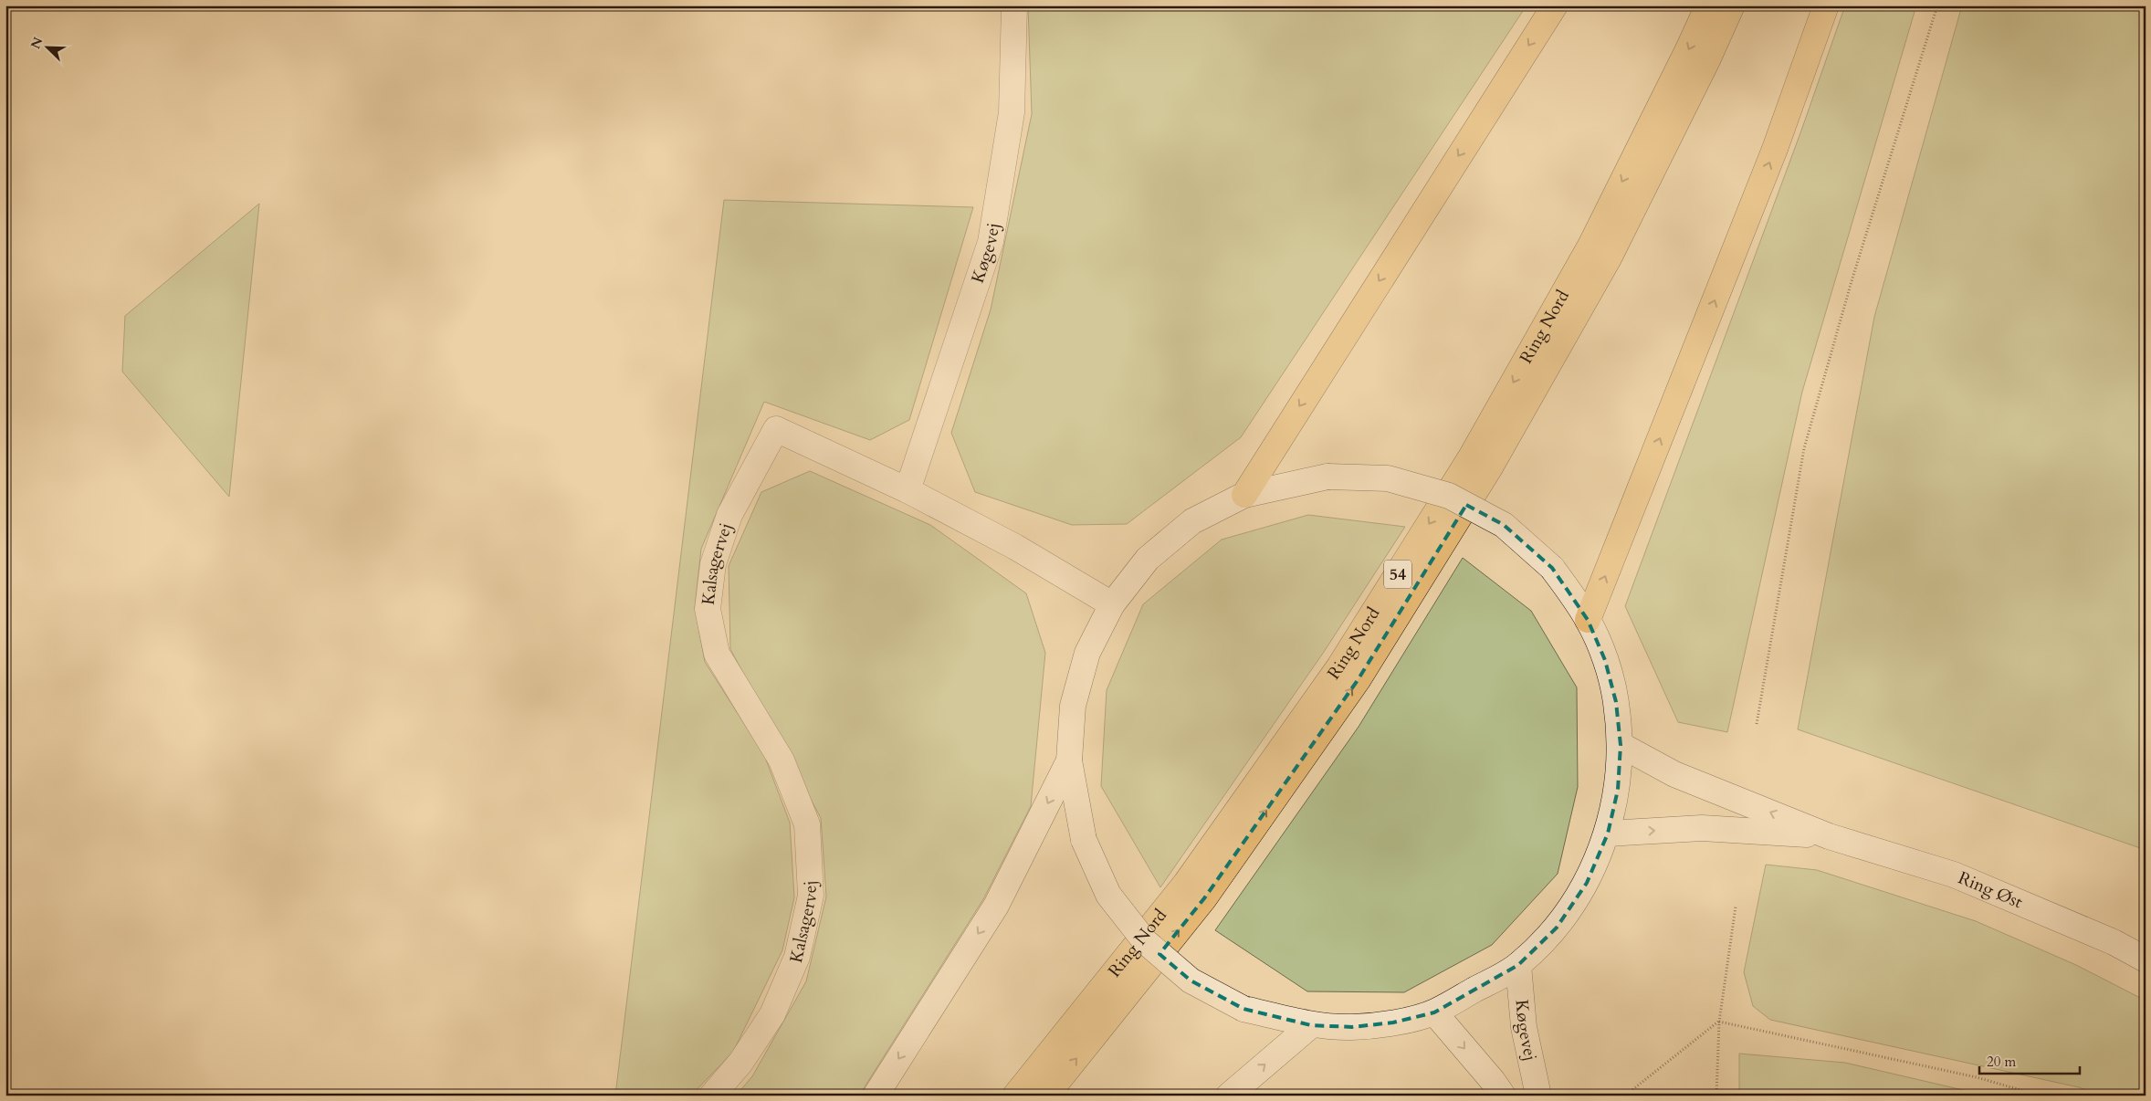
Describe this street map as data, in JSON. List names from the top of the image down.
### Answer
{
  "streets": {
    "main road": [
      "Køgevej",
      "Ring Nord",
      "Kalsagervej",
      "54",
      "Ring Øst"
    ]
  },
  "crossings": [
    ["Køgevej", "Kalsagervej"]
  ],
  "scale_bar": "20 m",
  "north": "top left"
}
